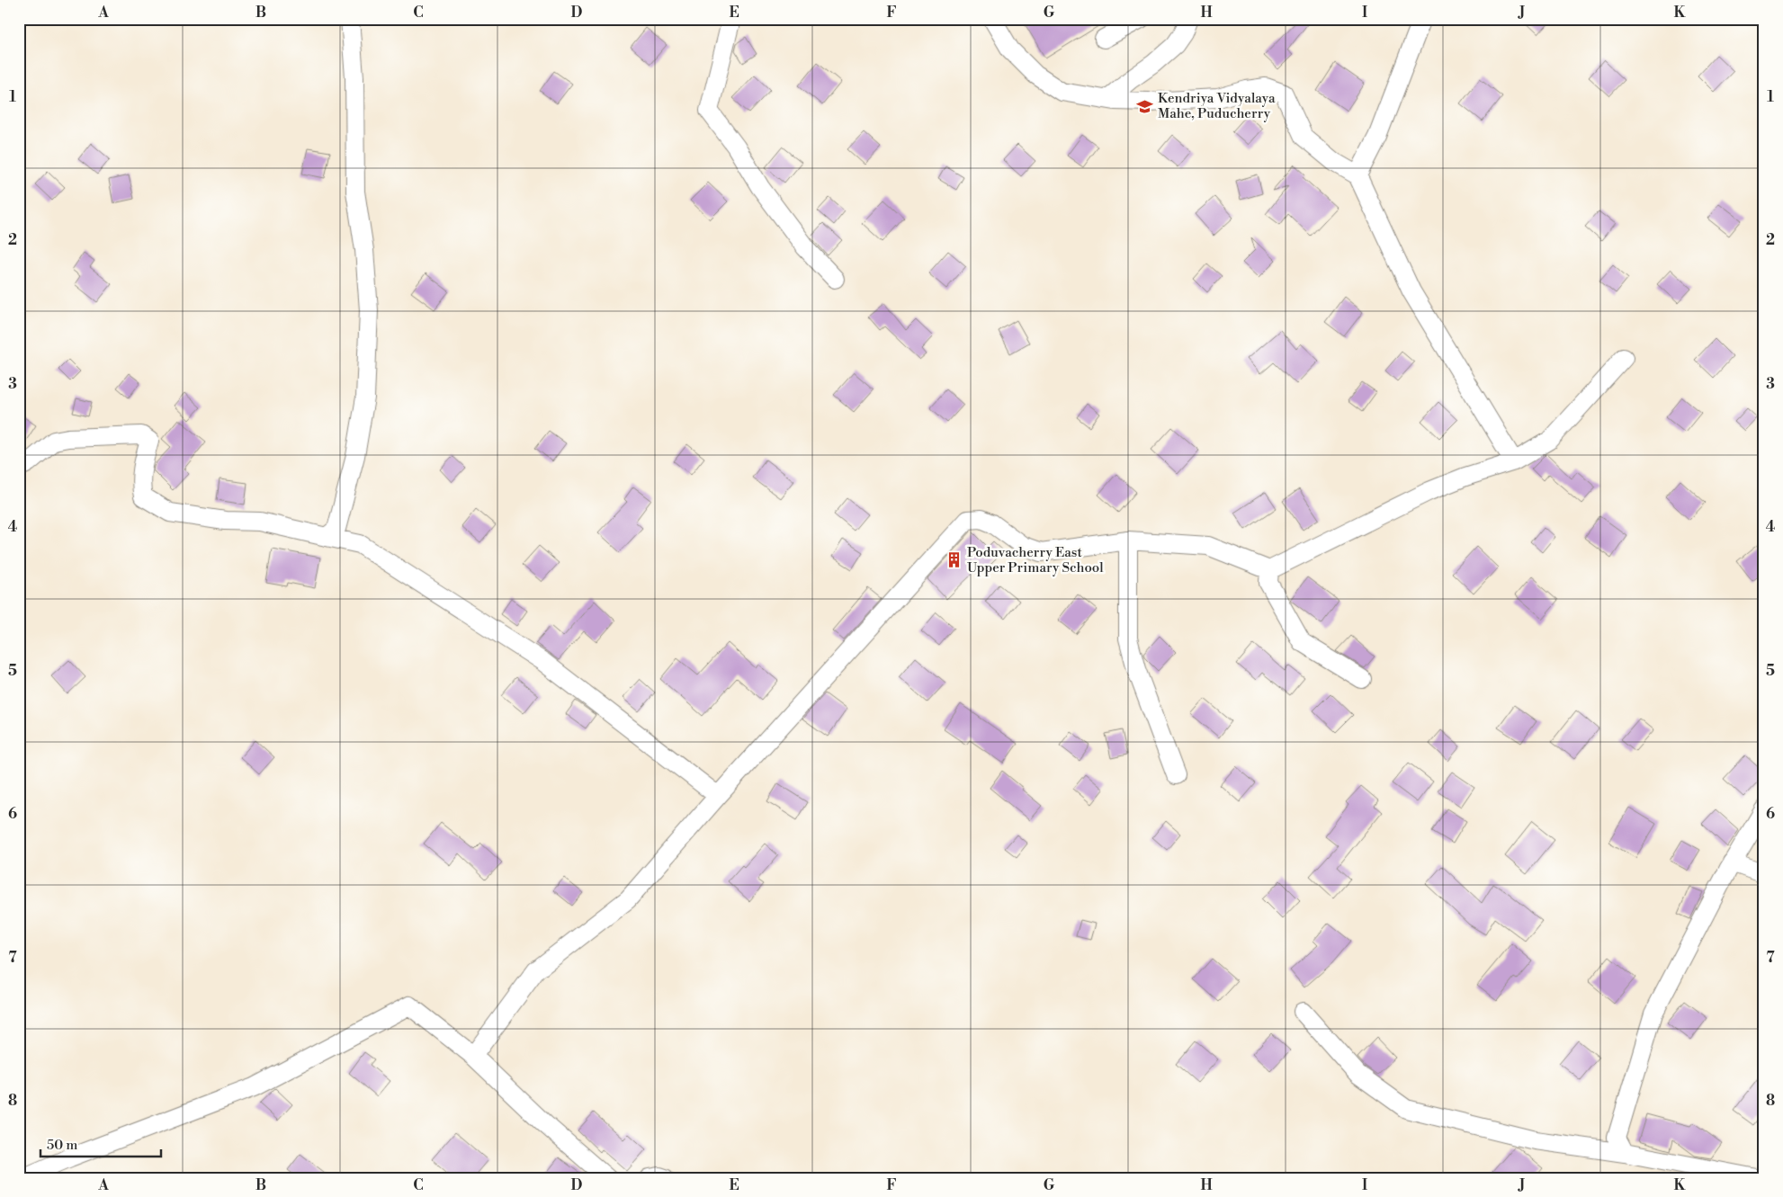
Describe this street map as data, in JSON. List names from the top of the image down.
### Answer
{
  "places": {
    "school or university": ["Kendriya Vidyalaya Mahe, Puducherry"],
    "building": ["Poduvacherry East Upper Primary School"]
  },
  "scale_bar": "50 m",
  "grid": {
    "columns": [
      "A",
      "B",
      "C",
      "D",
      "E",
      "F",
      "G",
      "H",
      "I",
      "J",
      "K"
    ],
    "rows": [
      "1",
      "2",
      "3",
      "4",
      "5",
      "6",
      "7",
      "8"
    ]
  }
}
